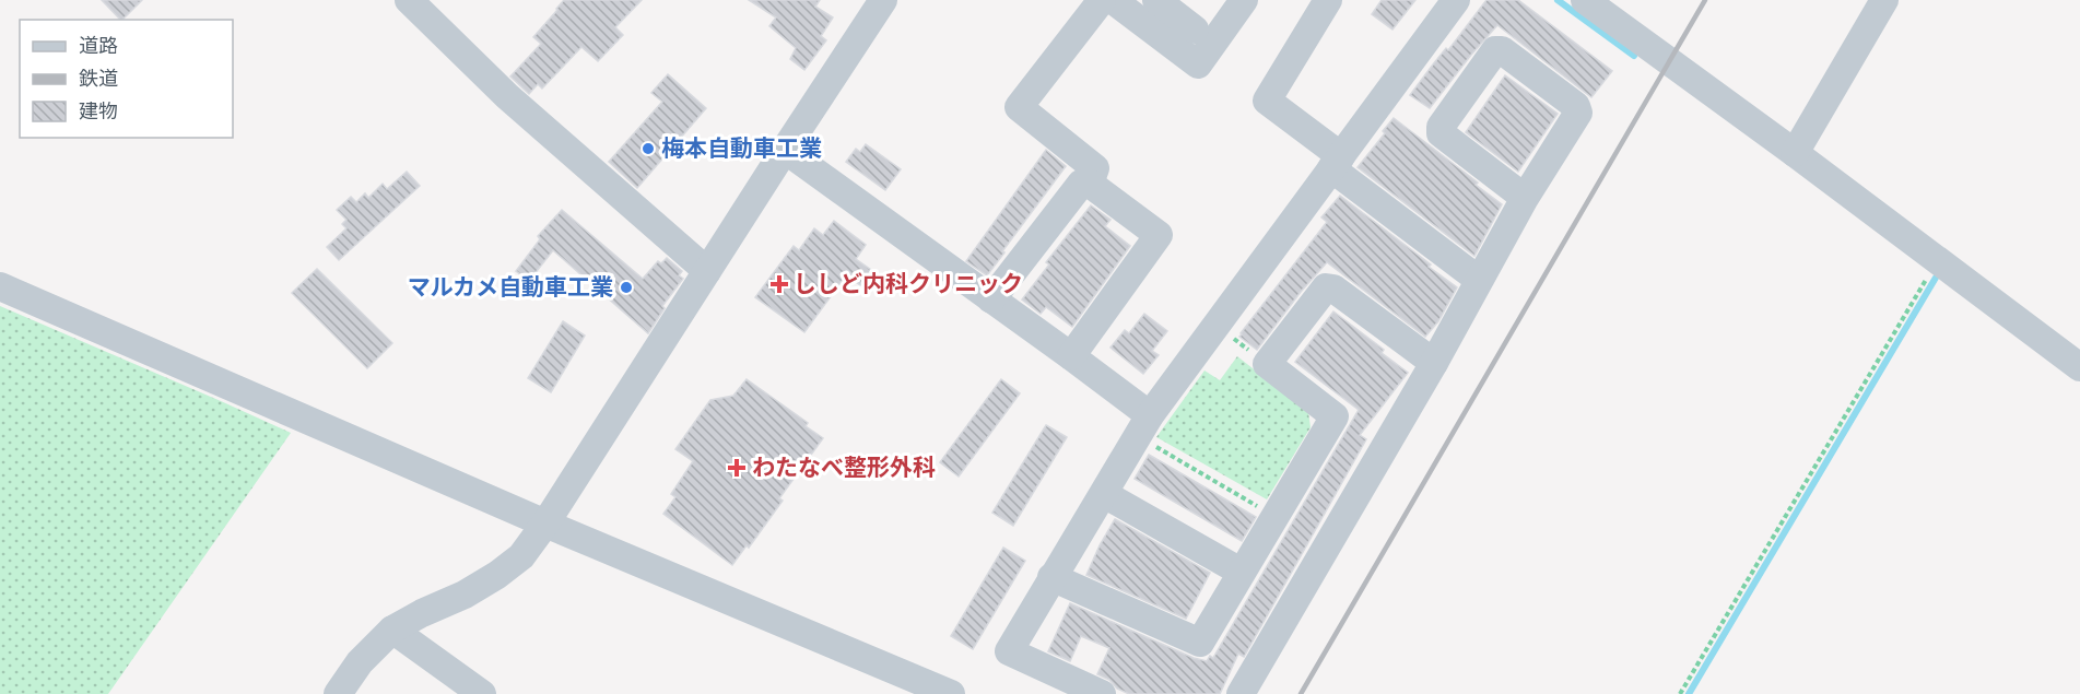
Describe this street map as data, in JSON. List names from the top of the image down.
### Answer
{
  "places": {
    "other": ["梅本自動車工業", "マルカメ自動車工業"],
    "health": ["ししど内科クリニック", "わたなべ整形外科"]
  },
  "legend": ["道路", "鉄道", "建物"]
}
